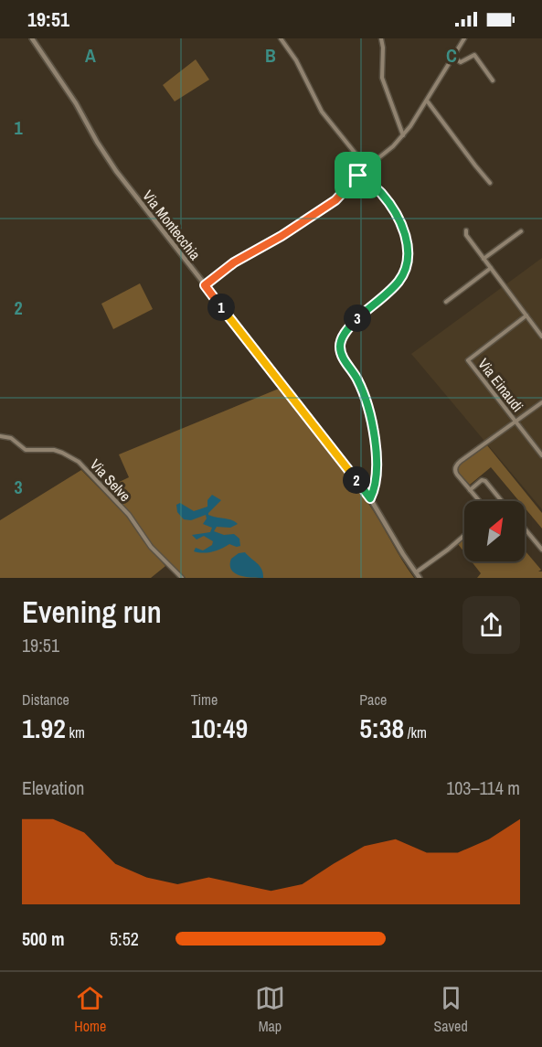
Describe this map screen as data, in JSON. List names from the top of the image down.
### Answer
{
  "streets": {
    "street": ["Via Montecchia", "Via Einaudi", "Via Selve"]
  },
  "north": "top right",
  "page": {
    "status": "19:51",
    "pins": ["1", "3", "2"],
    "heading": ["Evening run", "19:51"],
    "stats": [
      ["Distance", "1.92 km"],
      ["Time", "10:49"],
      ["Pace", "5:38 /km"]
    ],
    "chart": ["Elevation", "103–114 m"],
    "list": [
      {
        "name": "500 m",
        "note": "5:52"
      }
    ],
    "tabs": ["Home", "Map", "Saved"]
  },
  "grid": {
    "columns": ["A", "B", "C"],
    "rows": ["1", "2", "3"]
  }
}
